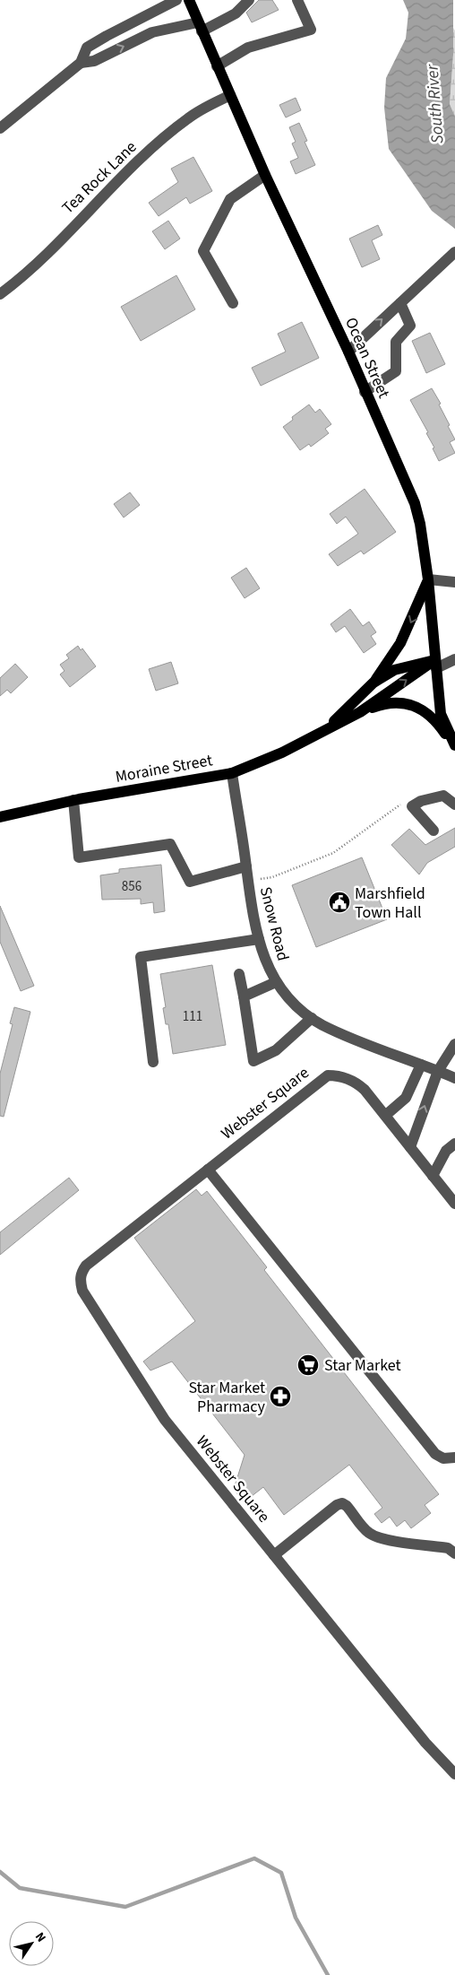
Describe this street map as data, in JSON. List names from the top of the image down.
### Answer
{
  "streets": {
    "main road": ["Ocean Street", "Moraine Street"],
    "street": ["Tea Rock Lane", "Snow Road", "Webster Square"]
  },
  "crossings": [
    ["Tea Rock Lane", "Ocean Street"],
    ["Ocean Street", "Moraine Street"],
    ["Moraine Street", "Snow Road"]
  ],
  "water": ["South River"],
  "places": {
    "public building": ["Marshfield Town Hall"],
    "supermarket": ["Star Market"],
    "pharmacy": ["Star Market Pharmacy"]
  },
  "house_numbers": ["856", "111"],
  "north": "top right"
}
